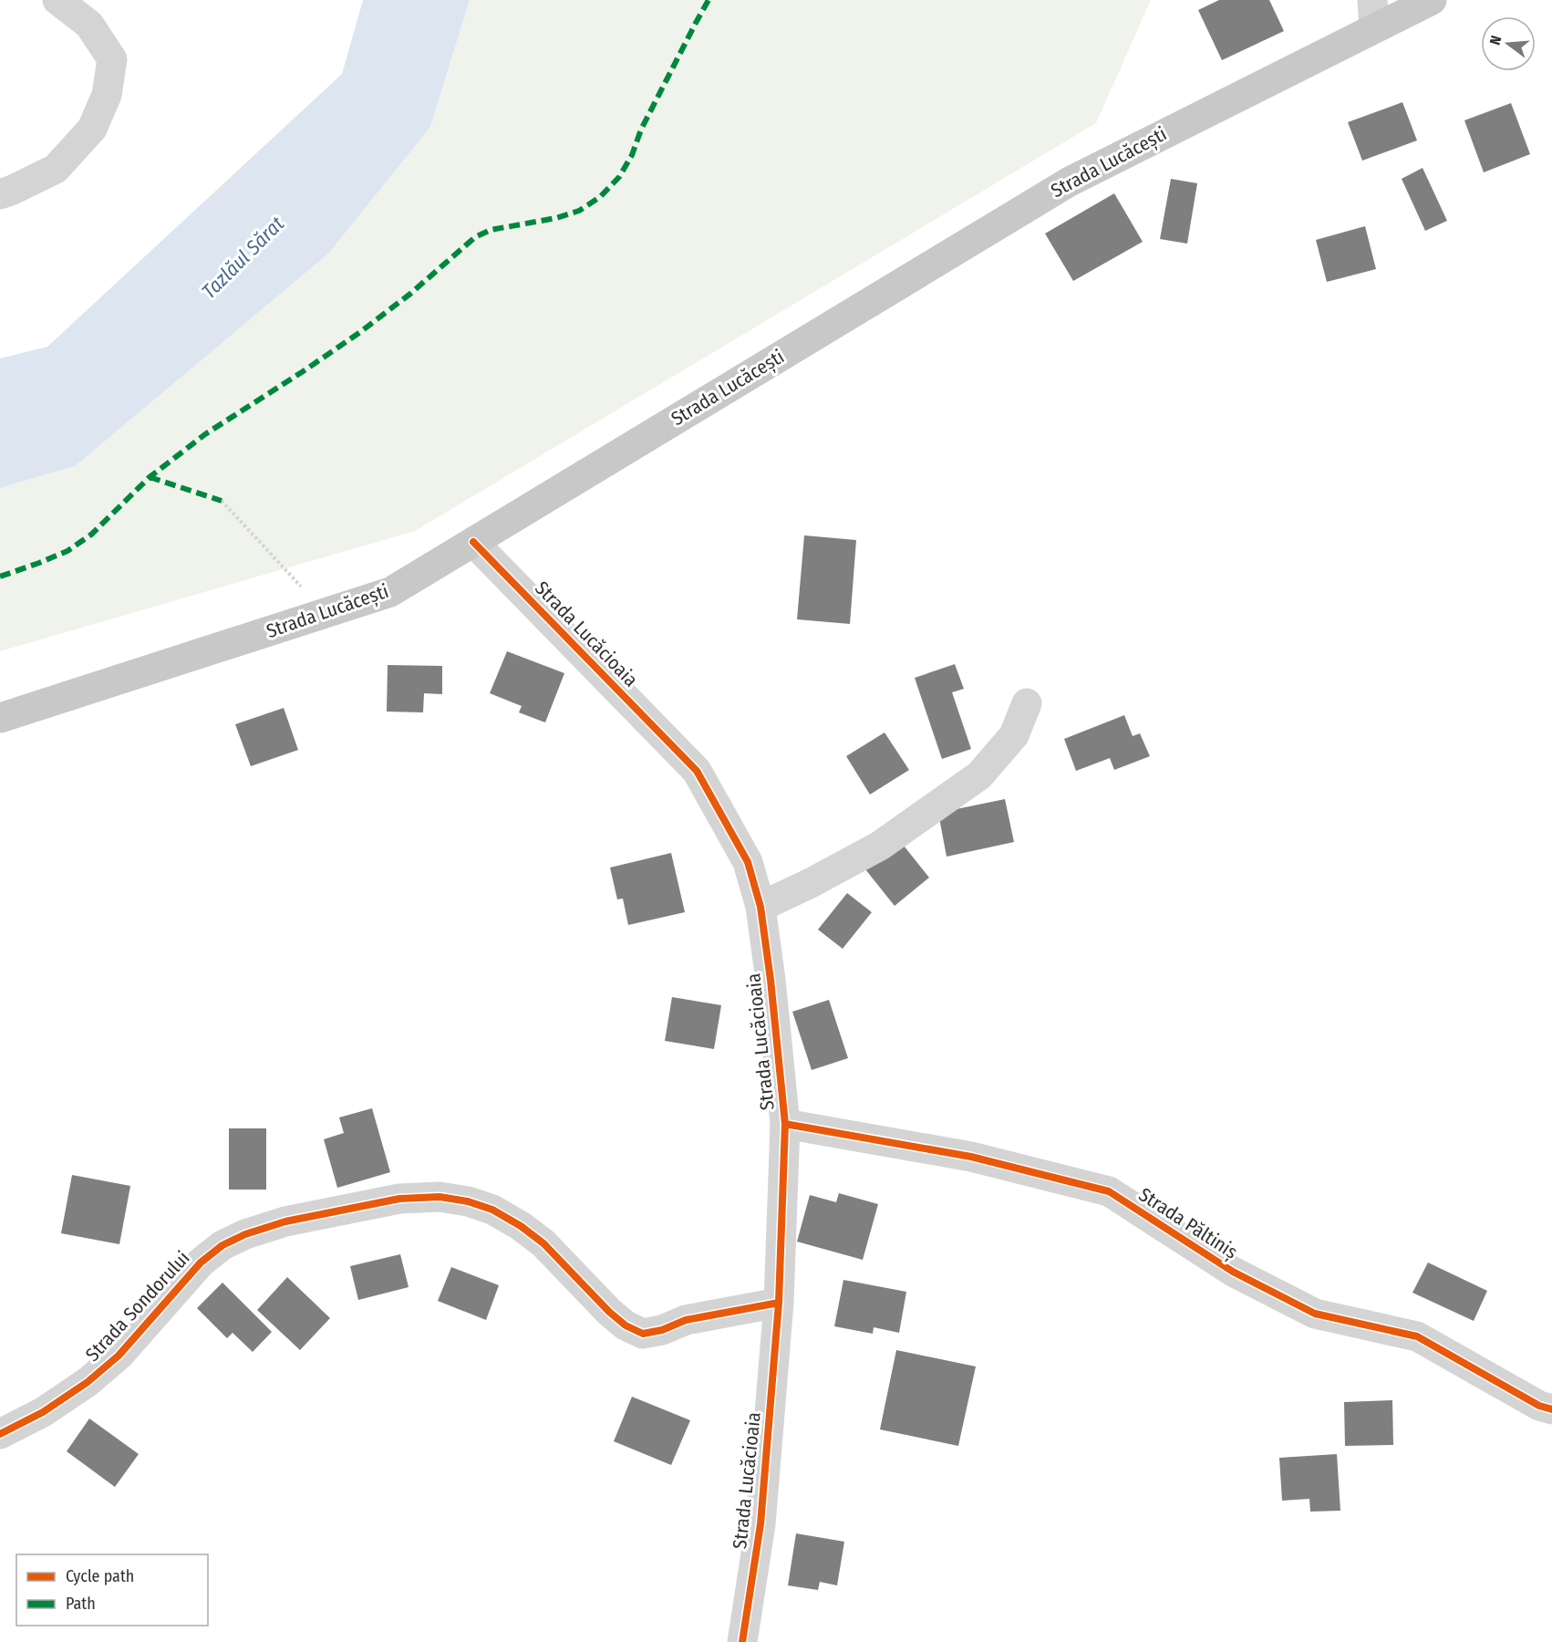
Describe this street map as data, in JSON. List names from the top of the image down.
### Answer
{
  "streets": {
    "main road": ["Strada Lucăcești"],
    "street": ["Strada Lucăcioaia", "Strada Păltiniș", "Strada Sondorului"]
  },
  "crossings": [
    ["Strada Lucăcești", "Strada Lucăcioaia"],
    ["Strada Lucăcioaia", "Strada Păltiniș"],
    ["Strada Lucăcioaia", "Strada Sondorului"]
  ],
  "water": ["Tazlăul Sărat"],
  "legend": ["Cycle path", "Path"],
  "north": "left"
}
